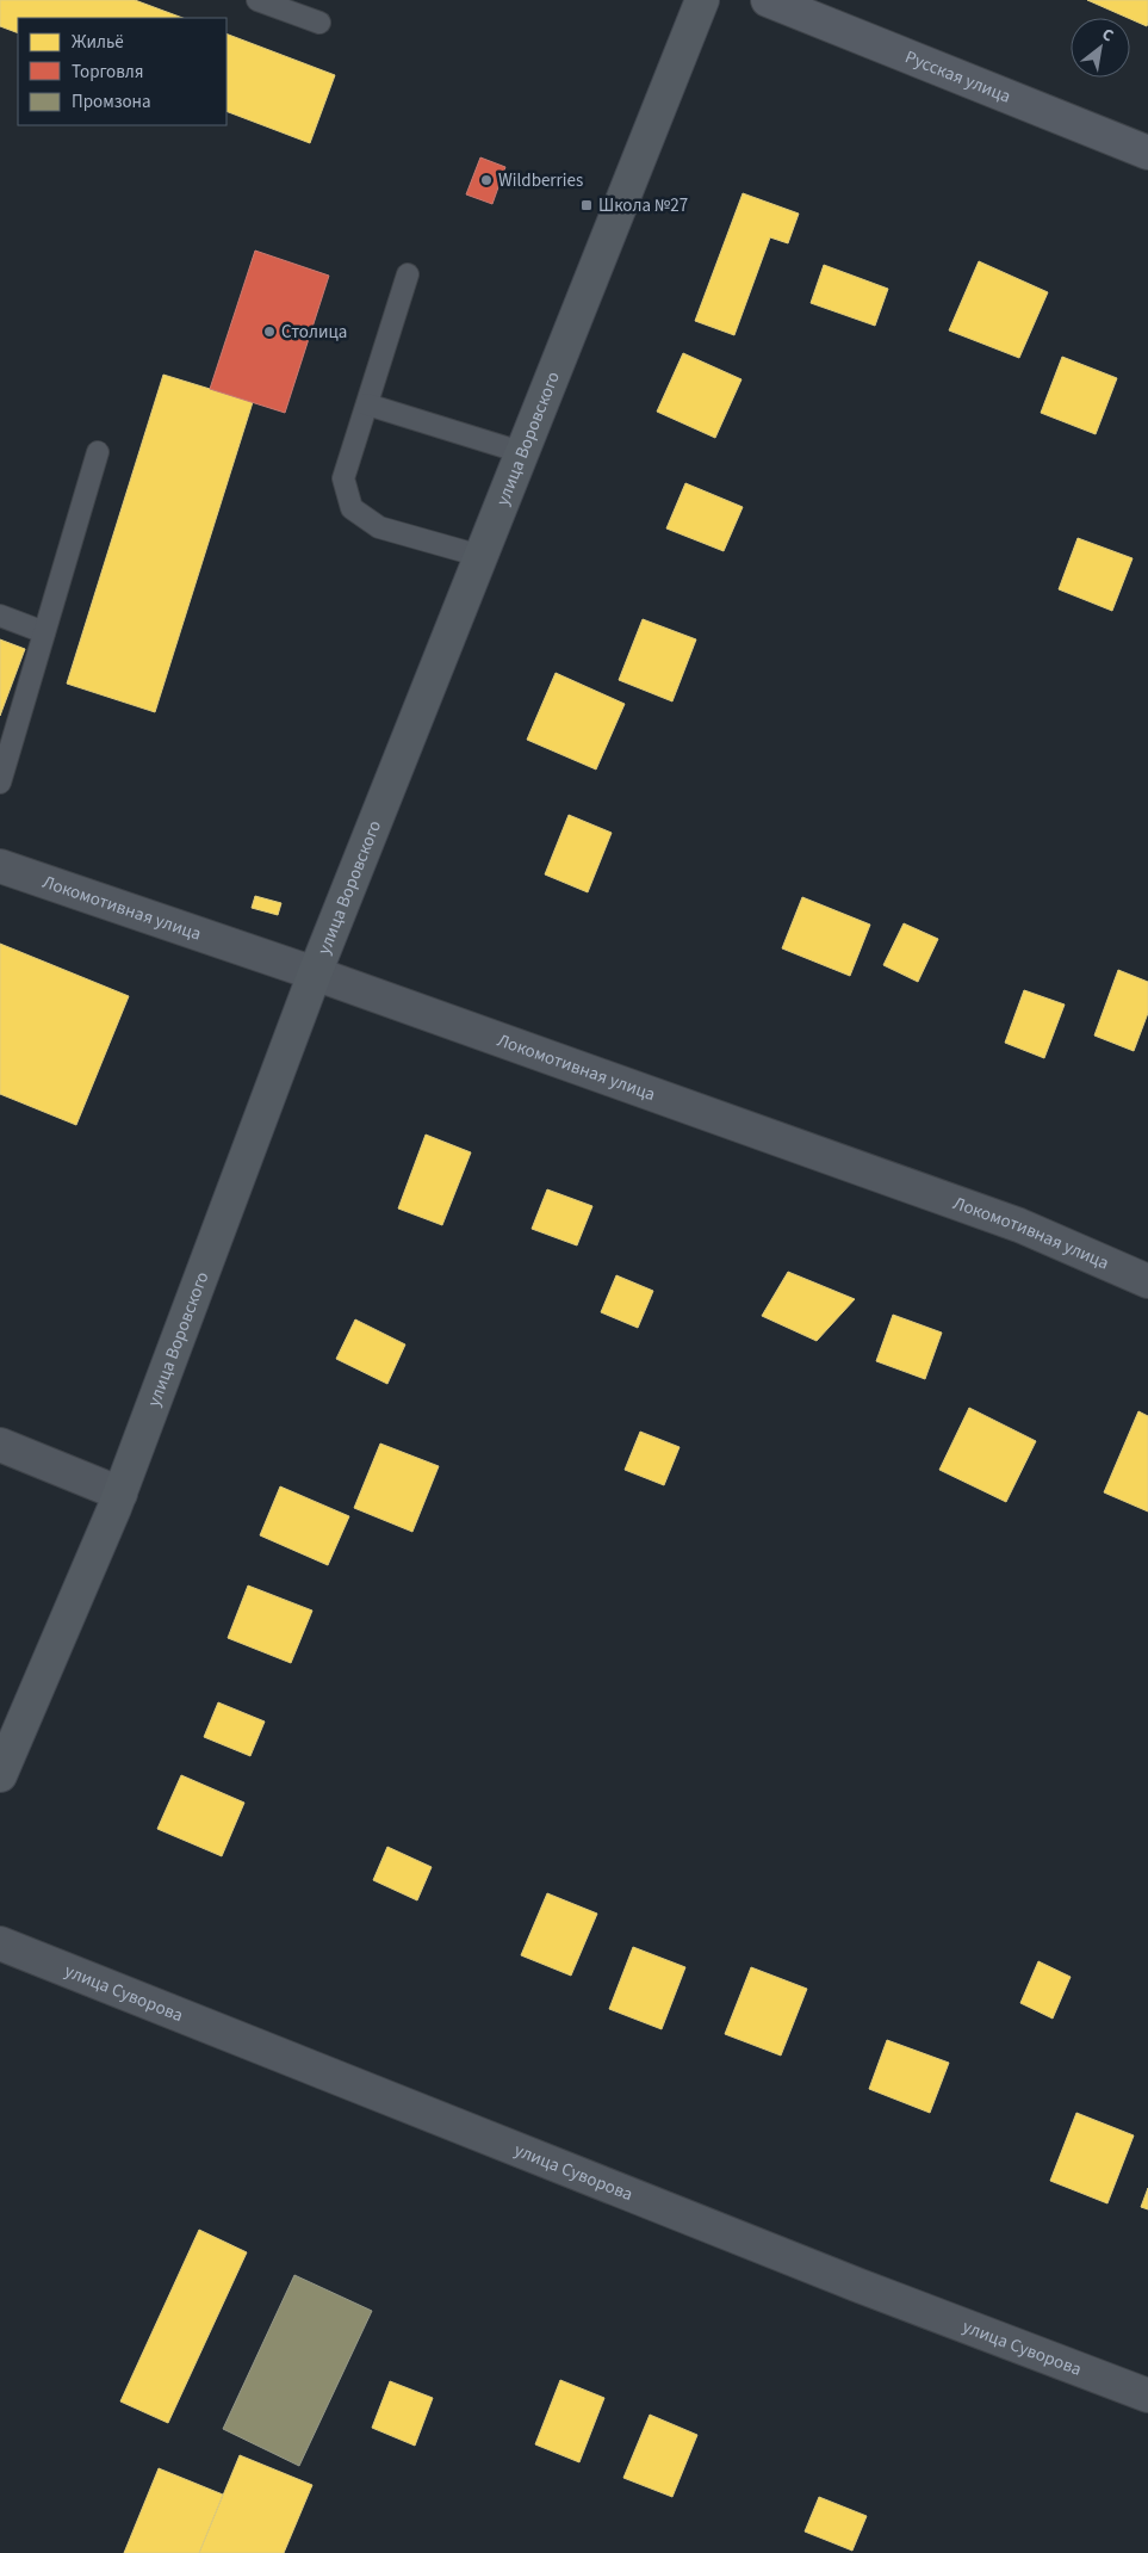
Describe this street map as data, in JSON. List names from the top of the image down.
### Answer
{
  "streets": {
    "main road": ["улица Воровского"],
    "street": ["Русская улица", "Локомотивная улица", "улица Суворова"]
  },
  "crossings": [
    ["улица Воровского", "Локомотивная улица"]
  ],
  "places": {
    "other": ["Wildberries", "Столица"],
    "transit": ["Школа №27"]
  },
  "legend": ["Жильё", "Торговля", "Промзона"],
  "north": "top right"
}
